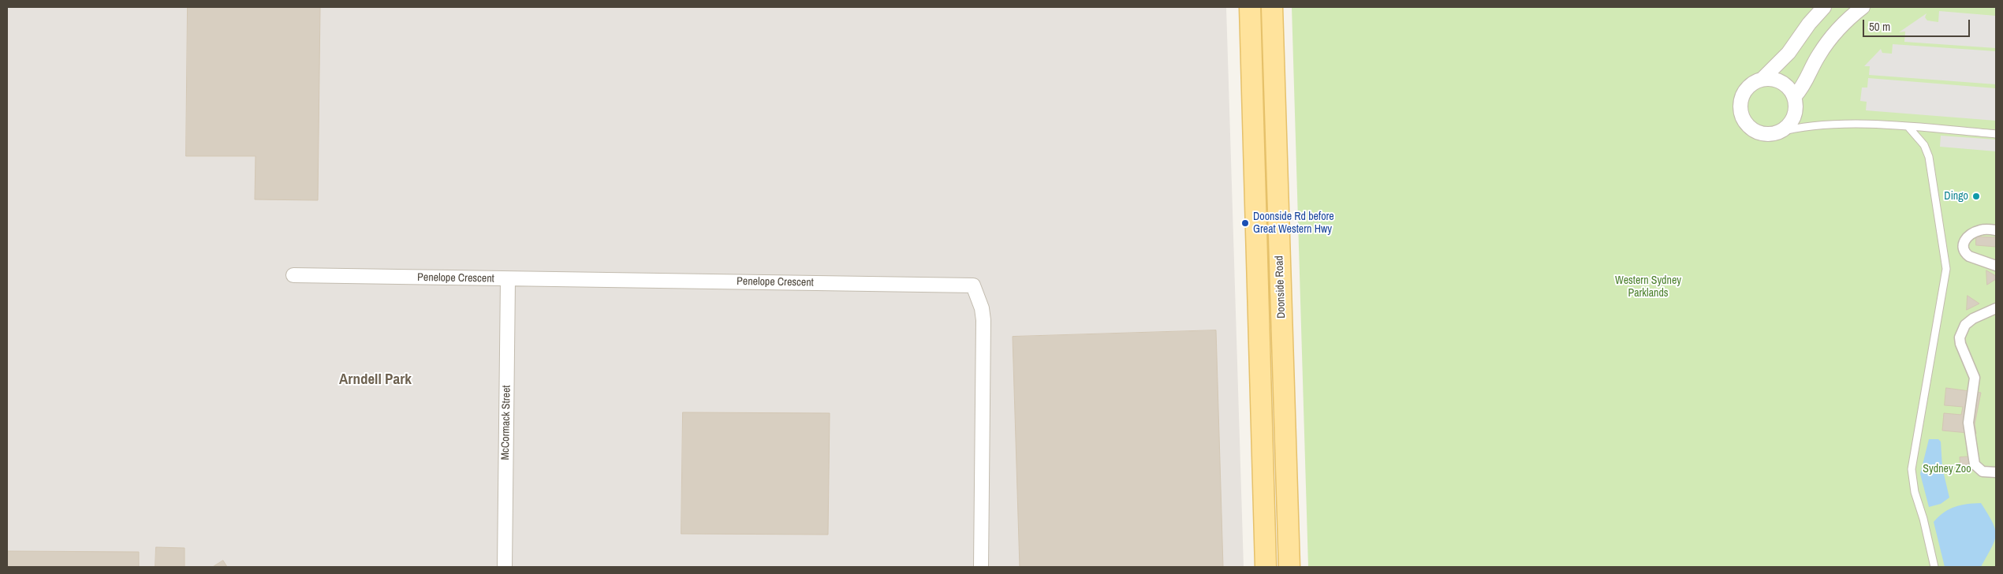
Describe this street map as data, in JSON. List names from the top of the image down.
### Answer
{
  "streets": {
    "main road": ["Doonside Road"],
    "street": ["Penelope Crescent", "McCormack Street"]
  },
  "crossings": [
    ["Penelope Crescent", "McCormack Street"]
  ],
  "districts": ["Arndell Park"],
  "parks": ["Western Sydney Parklands", "Sydney Zoo"],
  "places": ["Dingo", "Doonside Rd before Great Western Hwy"],
  "scale_bar": "50 m"
}
